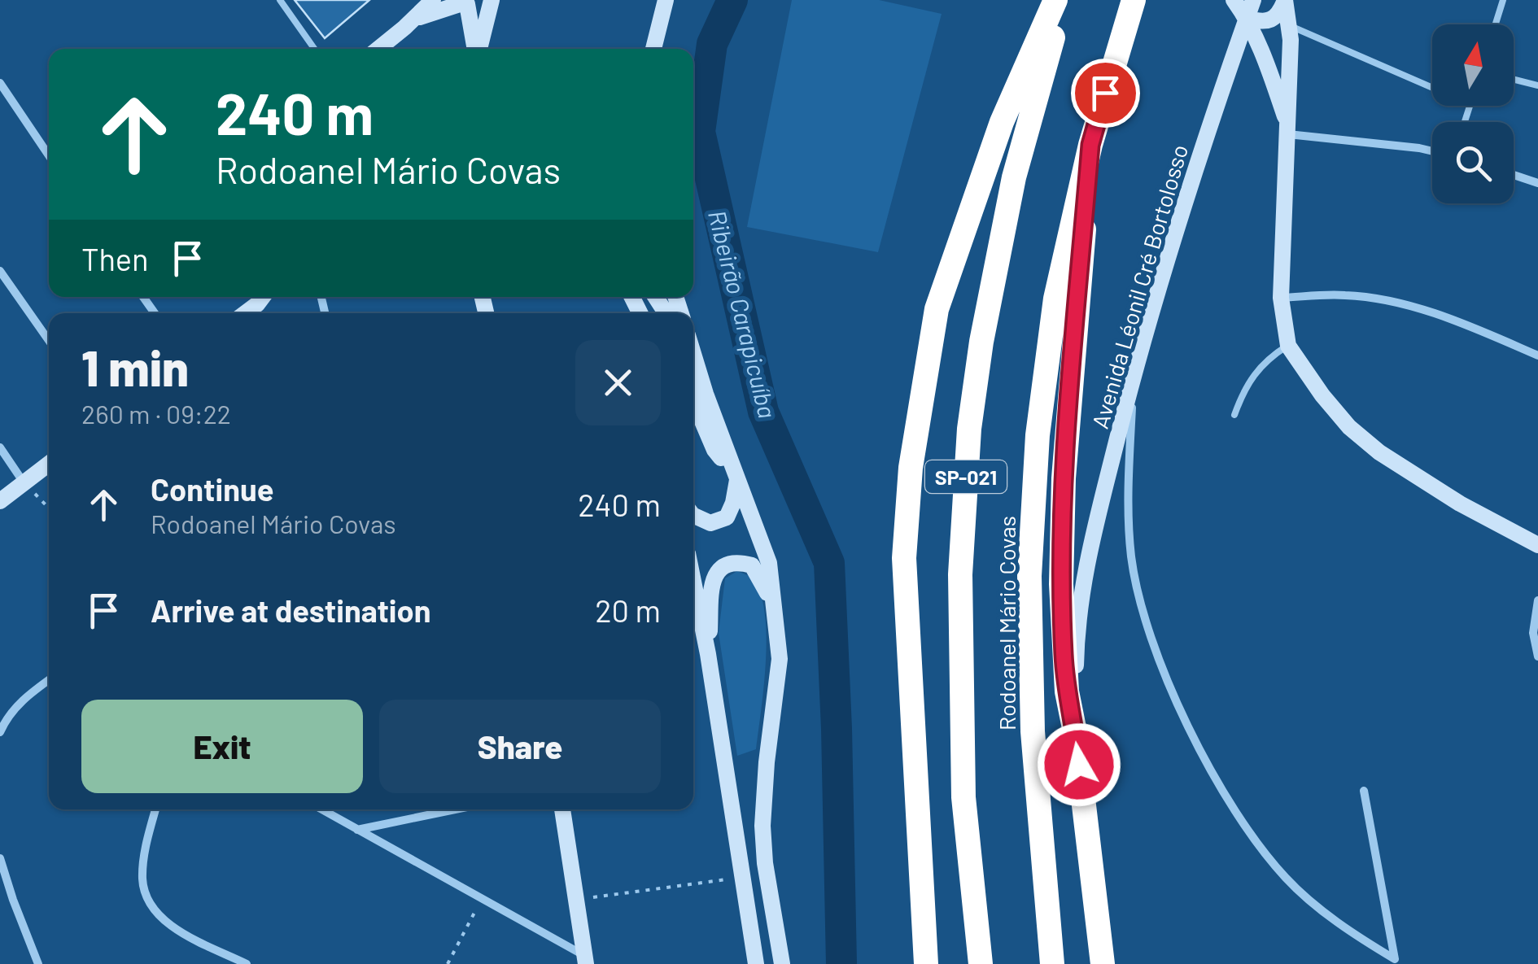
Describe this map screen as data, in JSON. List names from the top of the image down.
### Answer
{
  "streets": {
    "highway": ["SP-021", "Rodoanel Mário Covas"],
    "main road": ["Avenida Léonil Cré Bortolosso"]
  },
  "water": ["Ribeirão Carapicuíba"],
  "north": "top",
  "page": {
    "turn": ["240 m", "Rodoanel Mário Covas"],
    "then": "Then",
    "heading": ["1 min", "260 m · 09:22"],
    "list": [
      {
        "name": "Continue",
        "note": "Rodoanel Mário Covas",
        "value": "240 m"
      },
      {
        "name": "Arrive at destination",
        "value": "20 m"
      }
    ],
    "buttons": ["Exit", "Share"]
  }
}
